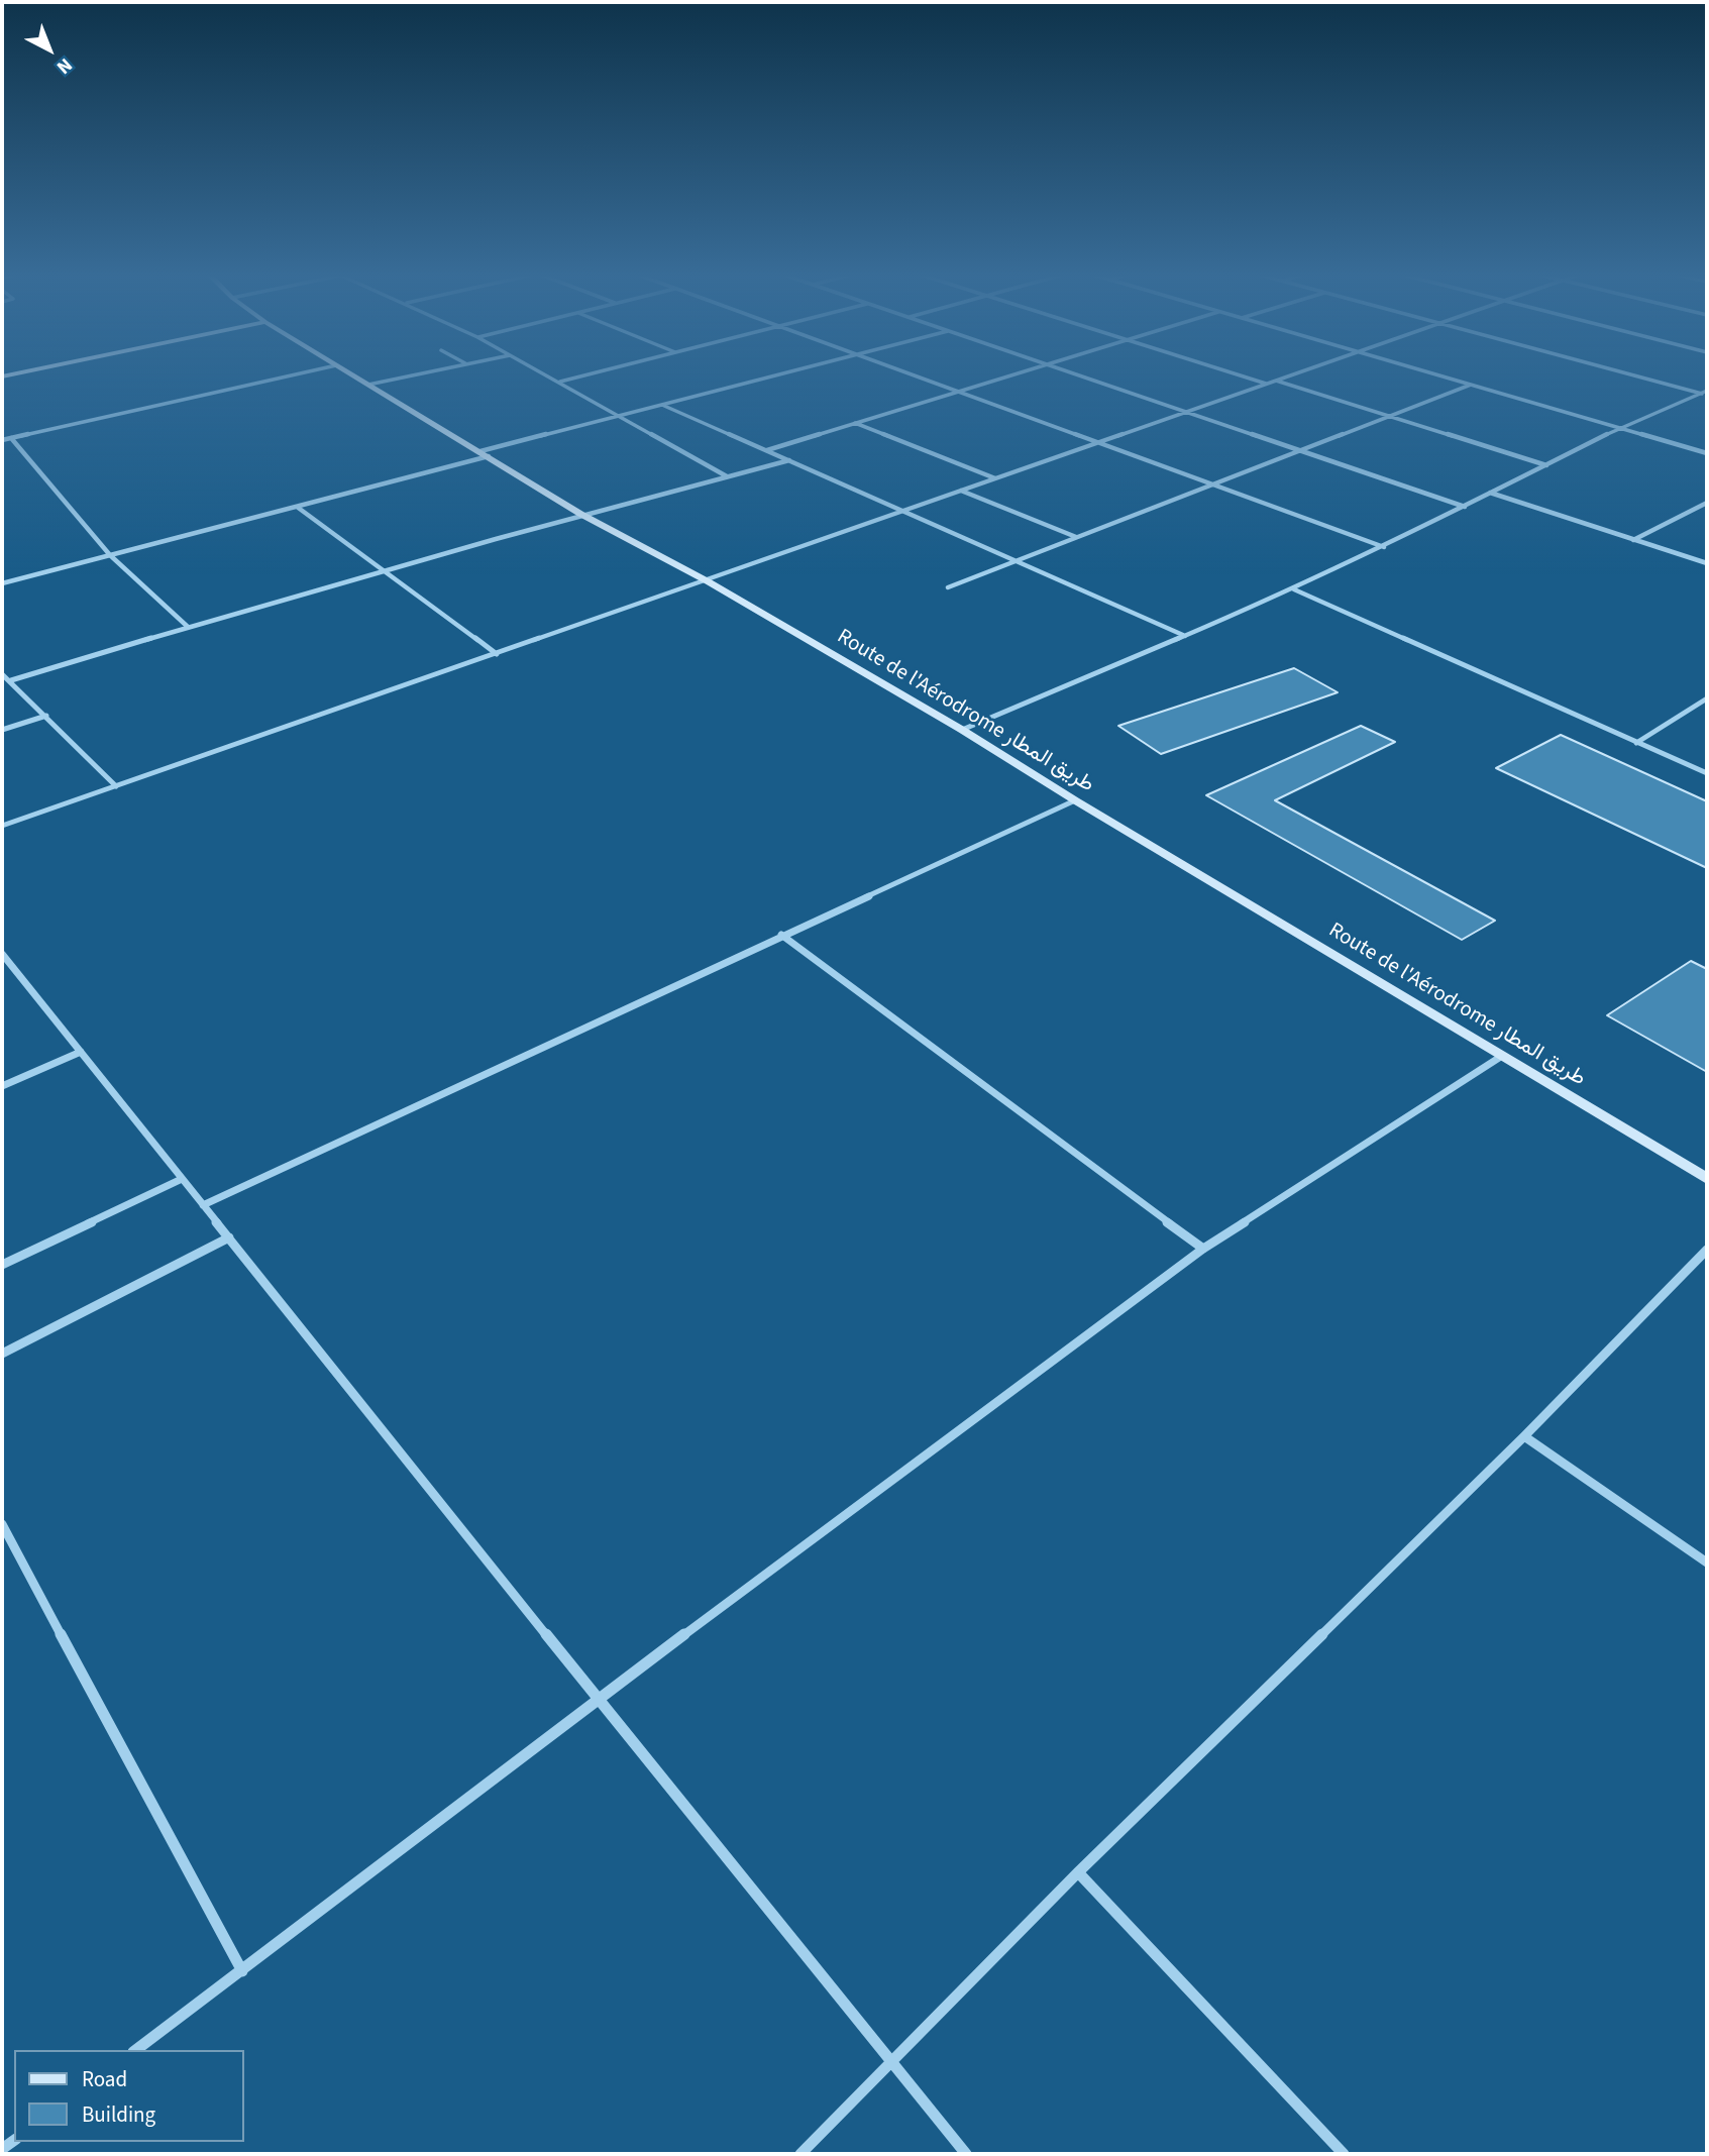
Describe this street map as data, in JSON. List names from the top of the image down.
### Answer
{
  "streets": {
    "street": ["Route de l'Aérodrome طريق المطار"]
  },
  "legend": ["Road", "Building"],
  "north": "bottom right"
}
